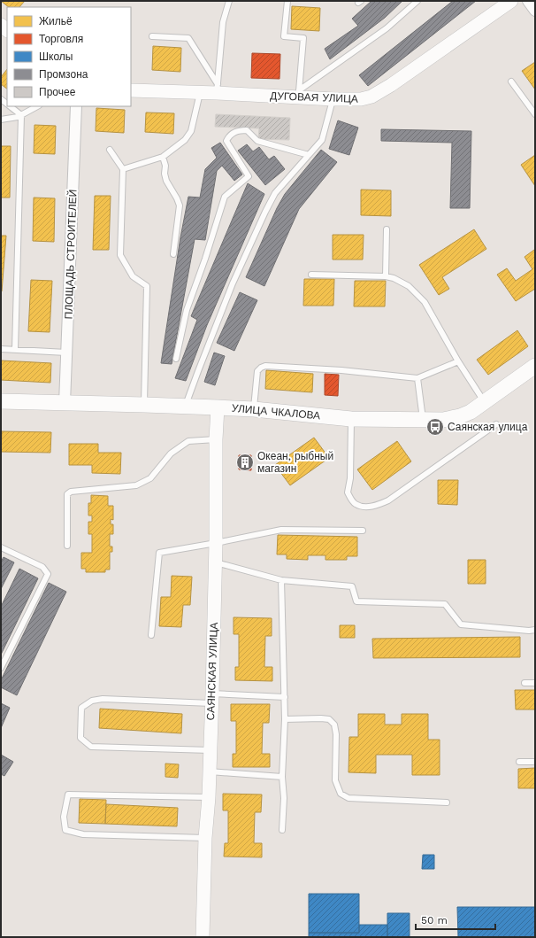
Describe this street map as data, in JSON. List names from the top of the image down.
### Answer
{
  "streets": {
    "main road": ["УЛИЦА ЧКАЛОВА"],
    "street": ["ДУГОВАЯ УЛИЦА", "ПЛОЩАДЬ СТРОИТЕЛЕЙ", "САЯНСКАЯ УЛИЦА"]
  },
  "crossings": [
    ["ПЛОЩАДЬ СТРОИТЕЛЕЙ", "УЛИЦА ЧКАЛОВА"],
    ["УЛИЦА ЧКАЛОВА", "САЯНСКАЯ УЛИЦА"]
  ],
  "places": {
    "bus stop": ["Саянская улица"],
    "building": ["Океан, рыбный магазин"]
  },
  "legend": [
    "Жильё",
    "Торговля",
    "Школы",
    "Промзона",
    "Прочее"
  ],
  "scale_bar": "50 m"
}
